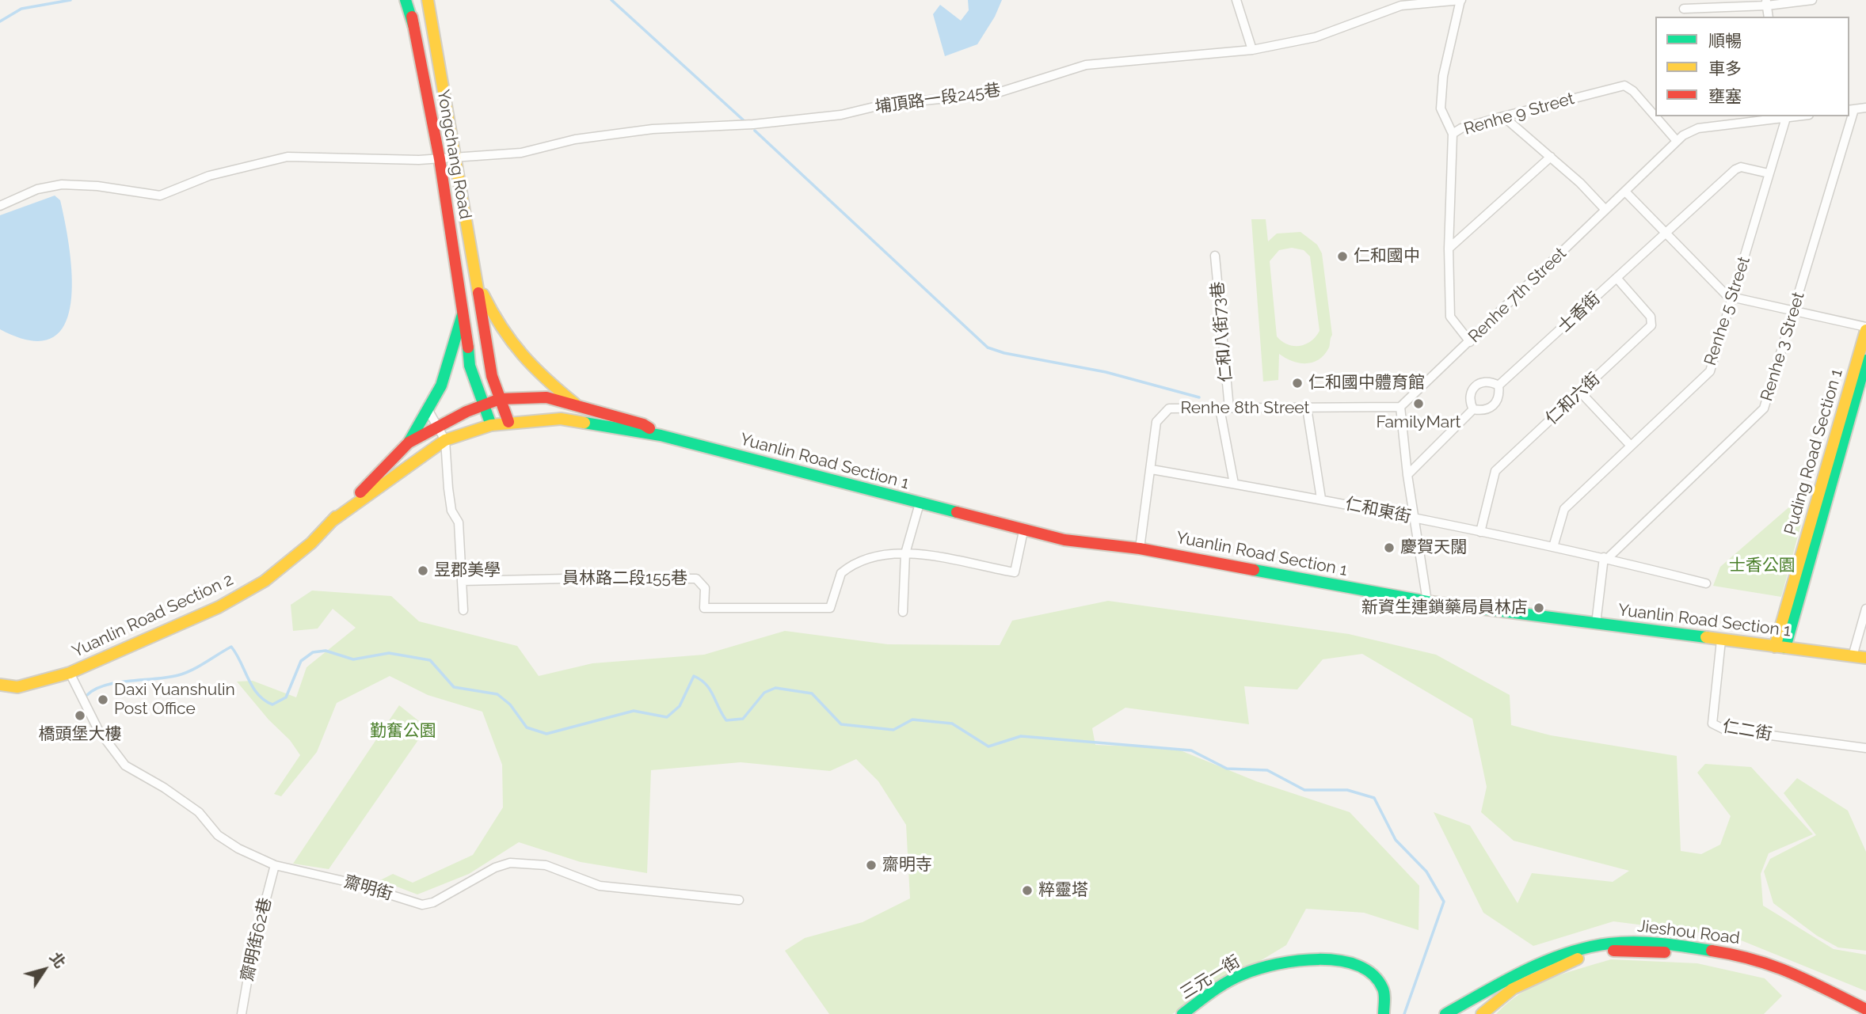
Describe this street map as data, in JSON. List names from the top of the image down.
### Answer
{
  "streets": {
    "main road": [
      "Yongchang Road",
      "Puding Road Section 1",
      "Yuanlin Road Section 1",
      "Yuanlin Road Section 2",
      "Jieshou Road",
      "三元一街"
    ],
    "street": [
      "埔頂路一段245巷",
      "Renhe 9 Street",
      "Renhe 7th Street",
      "Renhe 5 Street",
      "士香街",
      "仁和八街73巷",
      "Renhe 3 Street",
      "仁和六街",
      "Renhe 8th Street",
      "仁和東街",
      "員林路二段155巷",
      "仁二街",
      "齋明街",
      "齋明街62巷"
    ]
  },
  "crossings": [
    ["埔頂路一段245巷", "Yongchang Road"],
    ["Renhe 9 Street", "Renhe 7th Street"],
    ["Yongchang Road", "Yuanlin Road Section 1"],
    ["Yongchang Road", "Yuanlin Road Section 2"],
    ["Renhe 7th Street", "Renhe 5 Street"],
    ["Renhe 7th Street", "Renhe 8th Street"],
    ["Renhe 5 Street", "士香街"],
    ["Renhe 5 Street", "仁和東街"],
    ["士香街", "仁和六街"],
    ["仁和八街73巷", "Renhe 8th Street"],
    ["Renhe 3 Street", "仁和東街"],
    ["仁和六街", "仁和東街"],
    ["Renhe 8th Street", "Yuanlin Road Section 1"],
    ["Renhe 8th Street", "仁和東街"],
    ["Puding Road Section 1", "Yuanlin Road Section 1"],
    ["Yuanlin Road Section 1", "Yuanlin Road Section 2"],
    ["Yuanlin Road Section 1", "仁二街"],
    ["Yuanlin Road Section 2", "齋明街"],
    ["齋明街", "齋明街62巷"]
  ],
  "parks": ["士香公園", "勤奮公園"],
  "places": [
    "仁和國中",
    "仁和國中體育館",
    "FamilyMart",
    "慶賀天闊",
    "昱郡美學",
    "新資生連鎖藥局員林店",
    "Daxi Yuanshulin Post Office",
    "橋頭堡大樓",
    "齋明寺",
    "粹靈塔"
  ],
  "legend": ["順暢", "車多", "壅塞"],
  "north": "top right"
}
